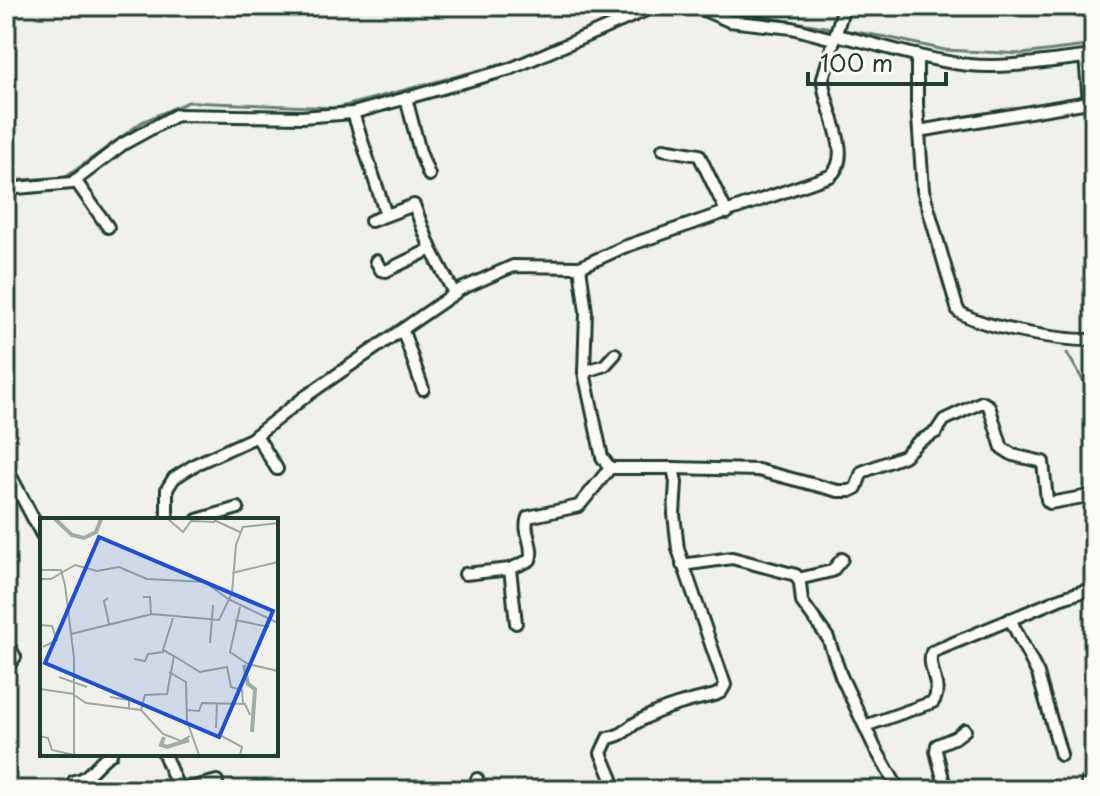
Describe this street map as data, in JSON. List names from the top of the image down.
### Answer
{
  "scale_bar": "100 m"
}
